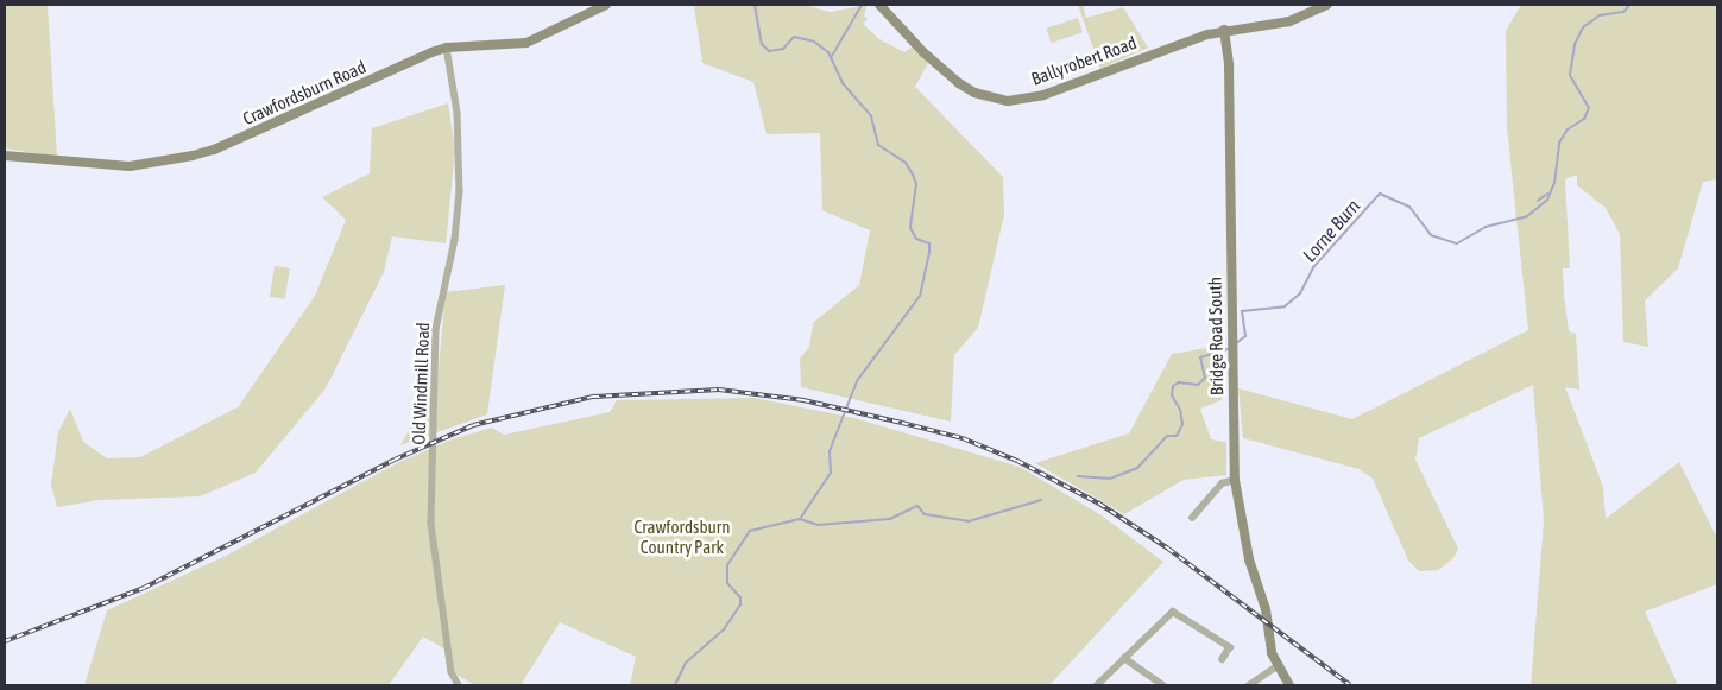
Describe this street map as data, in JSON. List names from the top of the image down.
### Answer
{
  "streets": {
    "main road": ["Ballyrobert Road", "Crawfordsburn Road", "Bridge Road South"],
    "street": ["Old Windmill Road"]
  },
  "crossings": [
    ["Ballyrobert Road", "Bridge Road South"],
    ["Crawfordsburn Road", "Old Windmill Road"]
  ],
  "water": ["Lorne Burn"],
  "parks": ["Crawfordsburn Country Park"]
}
